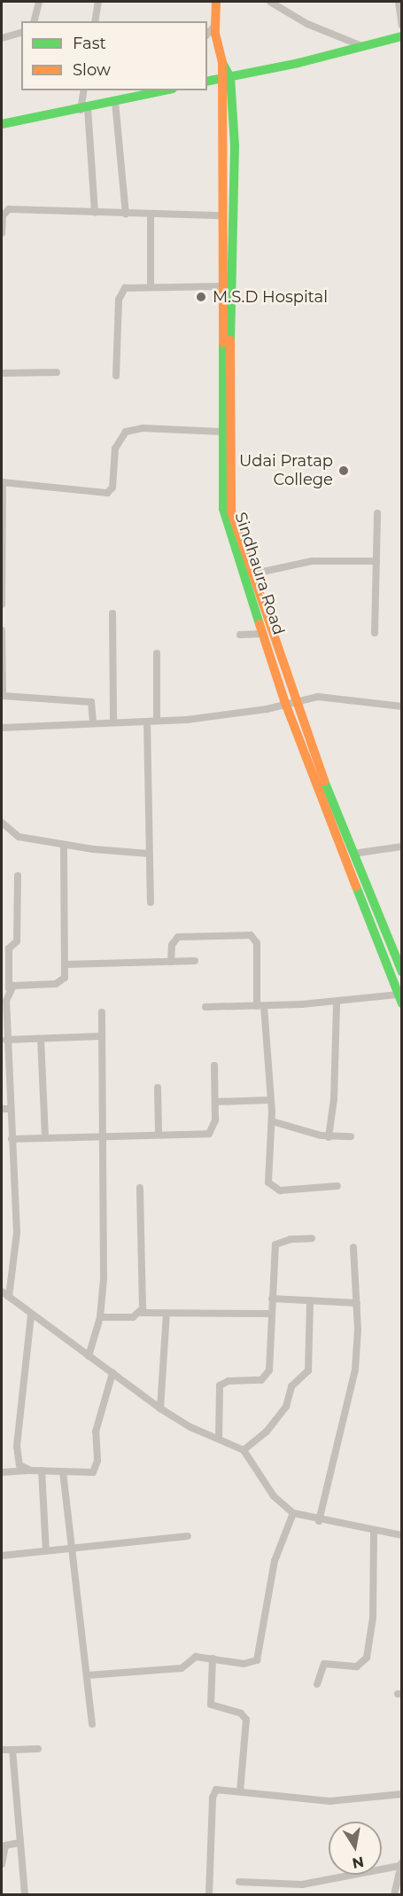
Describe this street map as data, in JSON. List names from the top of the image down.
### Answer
{
  "streets": {
    "street": ["Sindhaura Road"]
  },
  "places": ["M.S.D Hospital", "Udai Pratap College"],
  "legend": ["Fast", "Slow"],
  "north": "bottom"
}
